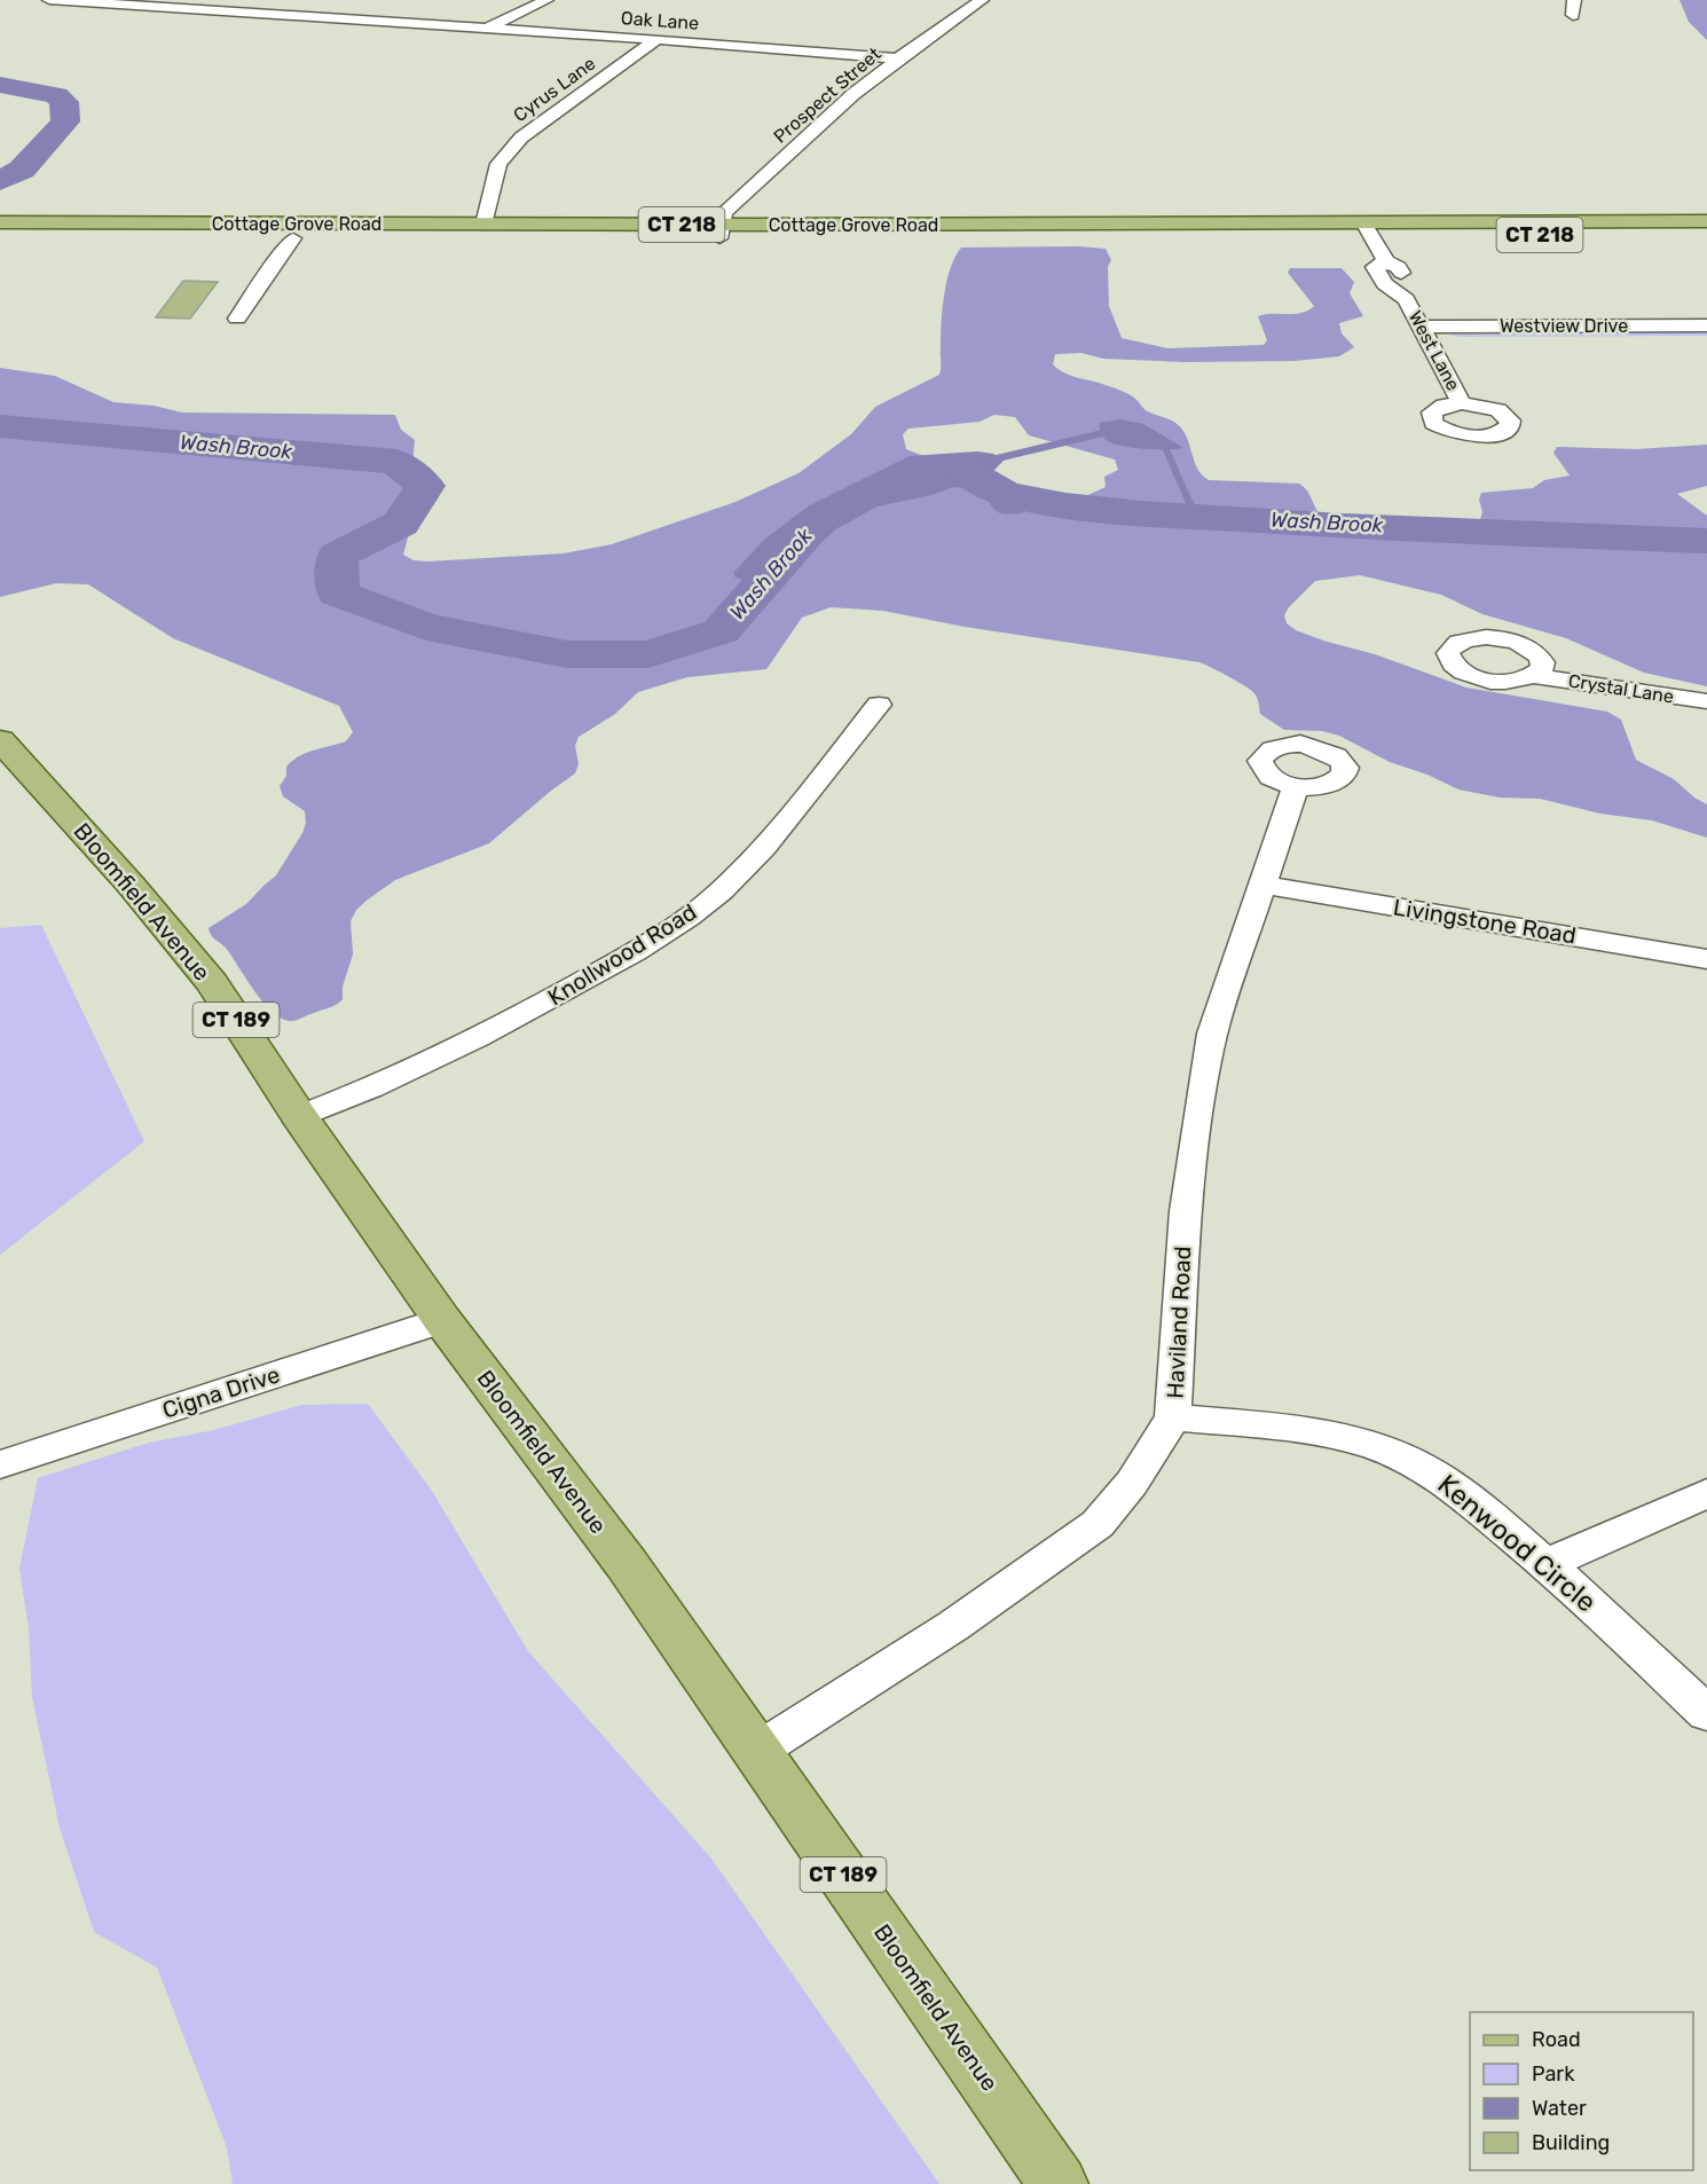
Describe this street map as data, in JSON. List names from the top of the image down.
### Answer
{
  "streets": {
    "main road": [
      "Cottage Grove Road",
      "CT 218",
      "Bloomfield Avenue",
      "CT 189"
    ],
    "street": [
      "Oak Lane",
      "Cyrus Lane",
      "Prospect Street",
      "Westview Drive",
      "West Lane",
      "Crystal Lane",
      "Livingstone Road",
      "Knollwood Road",
      "Haviland Road",
      "Cigna Drive",
      "Kenwood Circle"
    ]
  },
  "crossings": [
    ["Oak Lane", "Cyrus Lane"],
    ["Oak Lane", "Prospect Street"],
    ["Cyrus Lane", "Cottage Grove Road"],
    ["Prospect Street", "Cottage Grove Road"],
    ["Cottage Grove Road", "West Lane"],
    ["Westview Drive", "West Lane"],
    ["Bloomfield Avenue", "Knollwood Road"],
    ["Bloomfield Avenue", "Haviland Road"],
    ["Bloomfield Avenue", "Cigna Drive"],
    ["Livingstone Road", "Haviland Road"],
    ["Haviland Road", "Kenwood Circle"]
  ],
  "water": ["Wash Brook"],
  "legend": [
    "Road",
    "Park",
    "Water",
    "Building"
  ]
}
